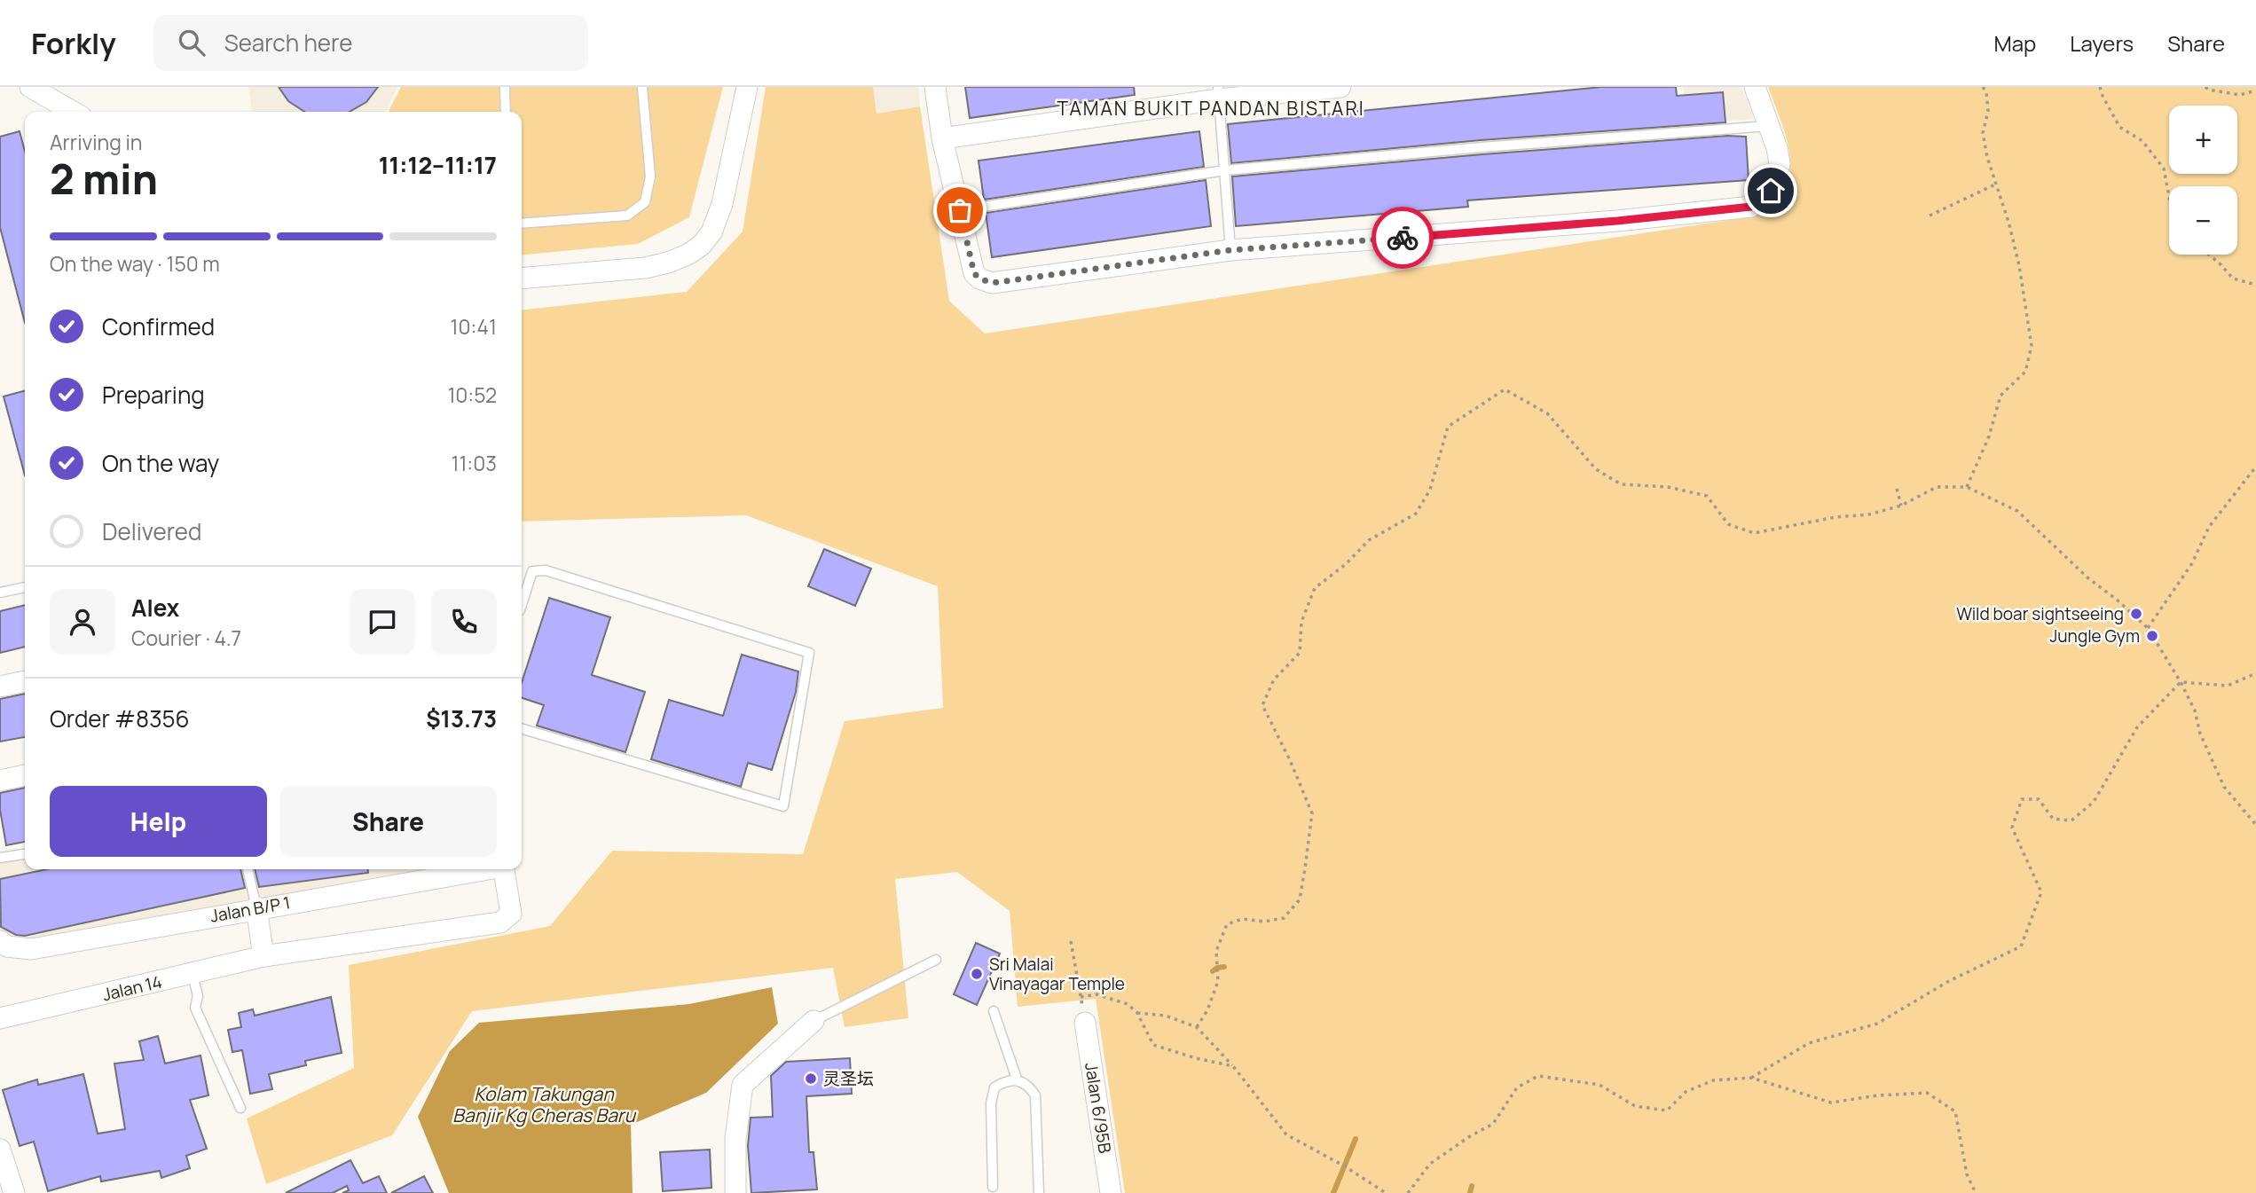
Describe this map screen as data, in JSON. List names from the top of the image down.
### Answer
{
  "streets": {
    "street": ["Jalan B/P 1", "Jalan 14", "Jalan 6/95B"]
  },
  "districts": ["TAMAN BUKIT PANDAN BISTARI"],
  "water": ["Kolam Takungan Banjir Kg Cheras Baru"],
  "places": [
    "Wild boar sightseeing",
    "Jungle Gym",
    "Sri Malai Vinayagar Temple",
    "灵圣坛"
  ],
  "page": {
    "header": "Forkly",
    "search": "Search here",
    "nav": ["Map", "Layers", "Share"],
    "map_buttons": ["+", "−"],
    "heading": ["2 min", "Arriving in", "11:12–11:17"],
    "panel": [
      "Alex",
      "Courier · 4.7",
      "Order #8356",
      "$13.73"
    ],
    "bar": "On the way · 150 m",
    "list": [
      ["Confirmed", "10:41"],
      ["Preparing", "10:52"],
      ["On the way", "11:03"],
      "Delivered"
    ],
    "buttons": ["Help", "Share"]
  }
}
